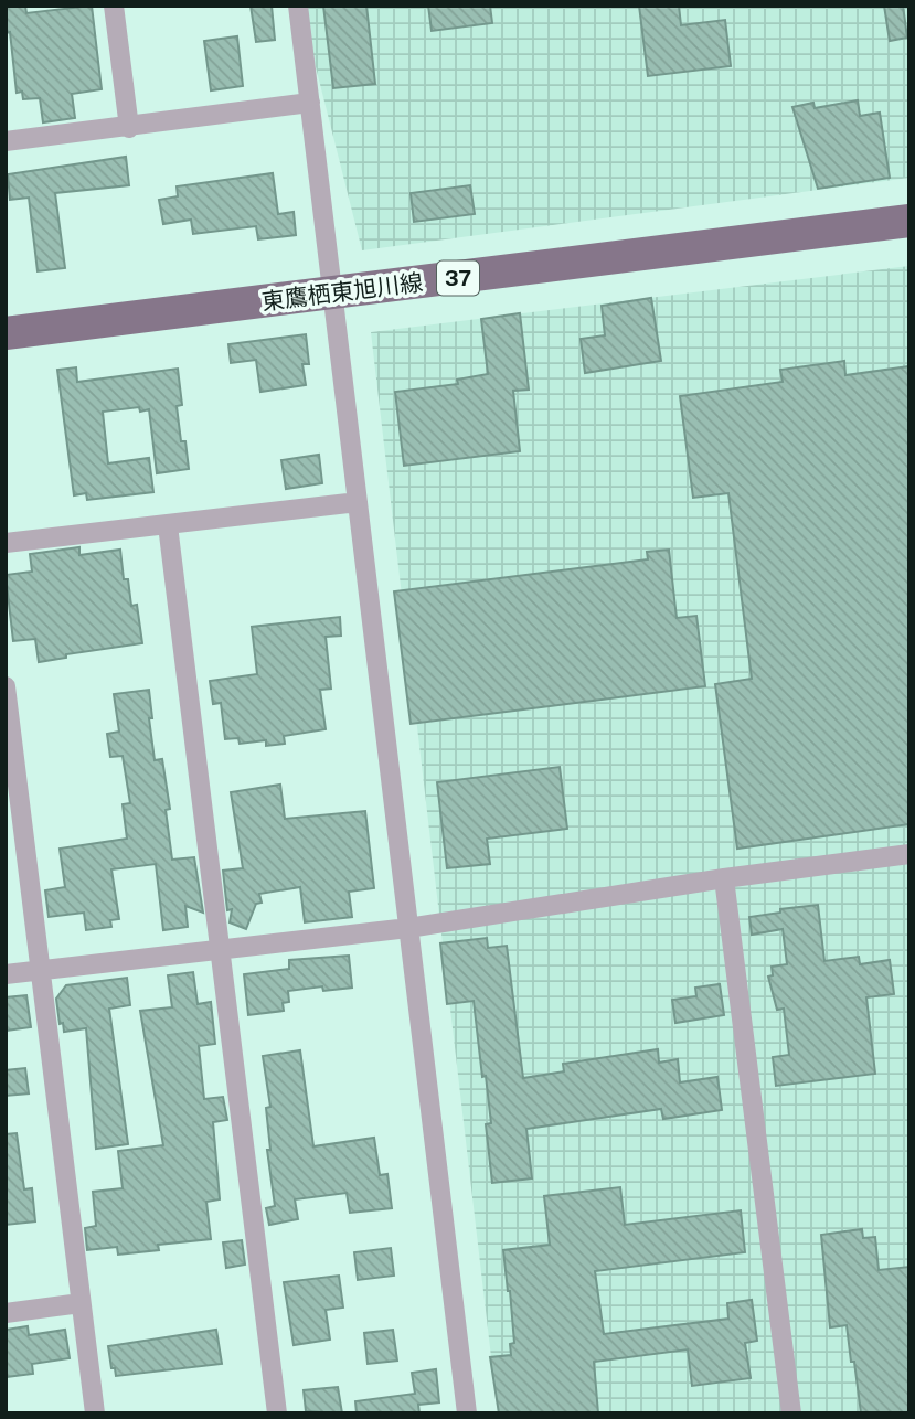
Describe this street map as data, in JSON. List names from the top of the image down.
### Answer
{
  "streets": {
    "main road": ["37", "東鷹栖東旭川線"]
  }
}
